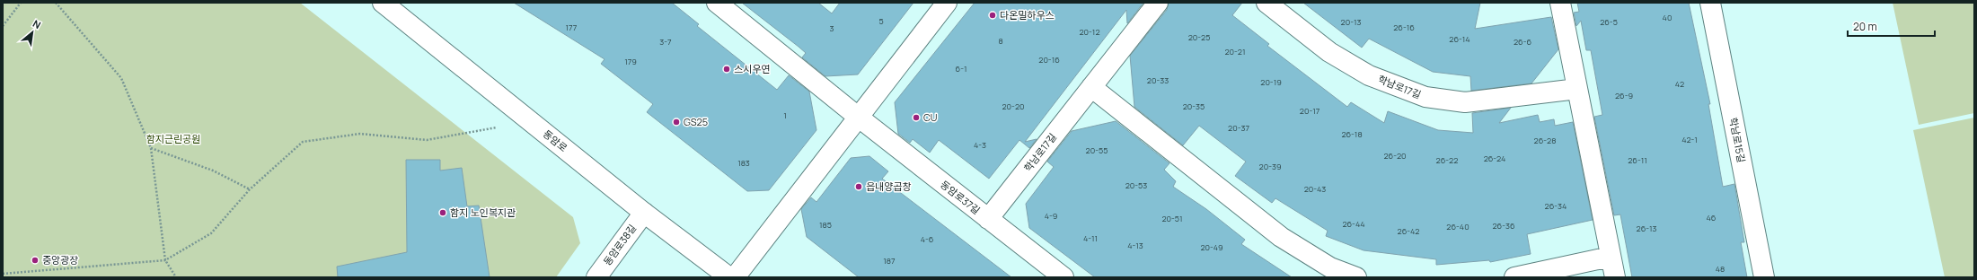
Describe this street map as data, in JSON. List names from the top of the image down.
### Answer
{
  "streets": {
    "street": [
      "학남로17길",
      "학남로15길",
      "동암로",
      "동암로37길",
      "동암로38길"
    ]
  },
  "crossings": [
    ["학남로17길", "동암로37길"],
    ["동암로", "동암로38길"]
  ],
  "parks": ["함지근린공원"],
  "places": [
    "다온밀하우스",
    "스시우연",
    "CU",
    "GS25",
    "읍내양곱창",
    "함지 노인복지관",
    "중앙광장"
  ],
  "house_numbers": [
    "40",
    "5",
    "20-13",
    "26-5",
    "177",
    "26-16",
    "3",
    "20-12",
    "20-25",
    "26-14",
    "8",
    "3-7",
    "26-6",
    "20-21",
    "20-16",
    "179",
    "6-1",
    "20-33",
    "20-19",
    "42",
    "26-9",
    "20-20",
    "20-35",
    "20-17",
    "1",
    "20-37",
    "26-18",
    "42-1",
    "26-28",
    "4-3",
    "20-55",
    "26-20",
    "26-24",
    "26-22",
    "26-11",
    "183",
    "20-39",
    "20-53",
    "20-43",
    "26-34",
    "4-9",
    "46",
    "20-51",
    "26-44",
    "185",
    "26-36",
    "26-40",
    "26-13",
    "26-42",
    "4-11",
    "4-6",
    "4-13",
    "20-49",
    "187",
    "48"
  ],
  "scale_bar": "20 m",
  "north": "top right"
}
